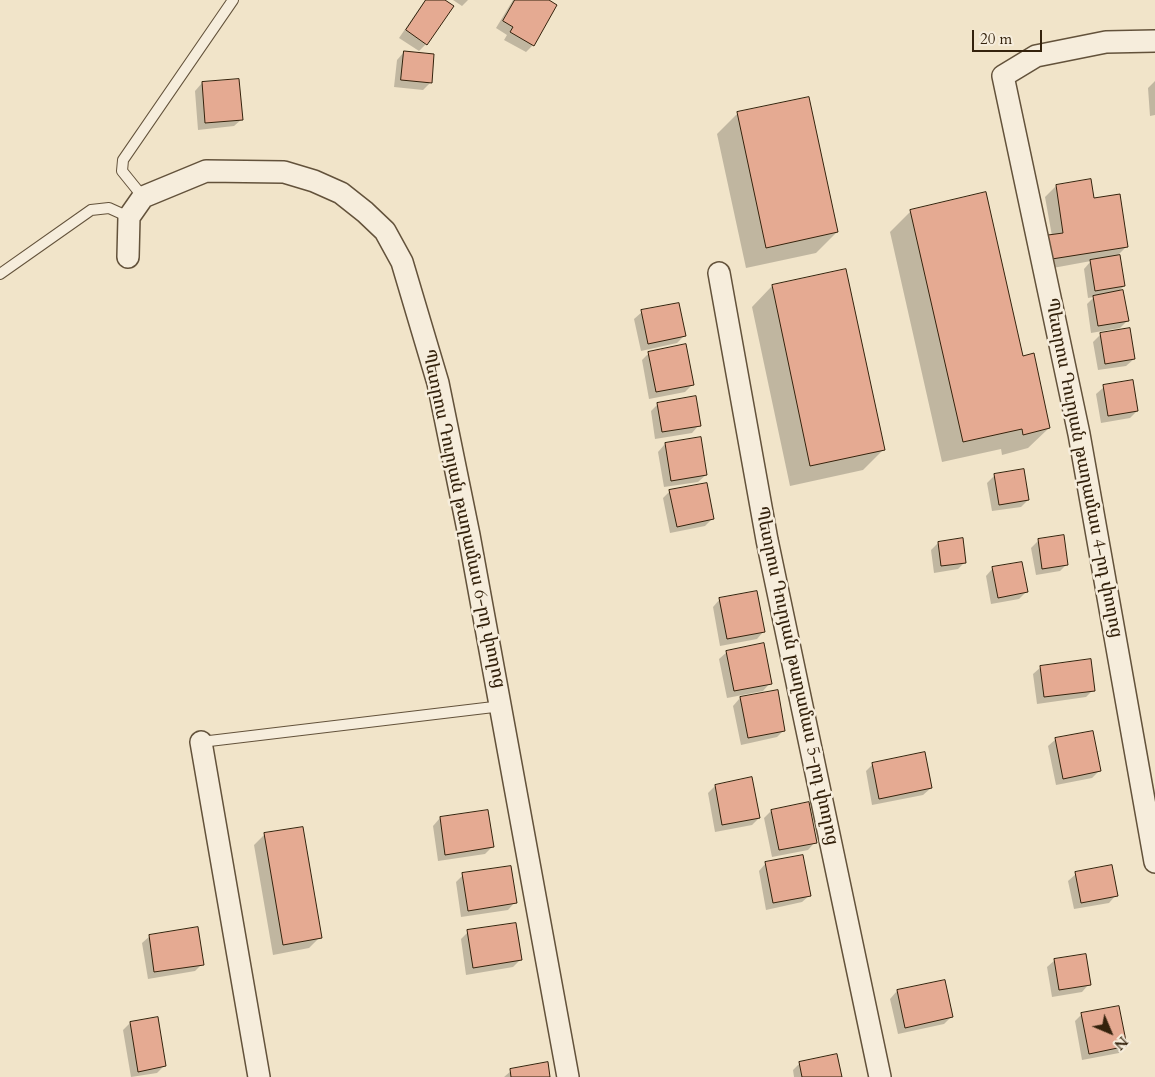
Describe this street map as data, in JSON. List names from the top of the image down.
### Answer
{
  "streets": {
    "street": ["Պետրոս Դուրյան թաղամաս 4-րդ փողոց", "Պետրոս Դուրյան թաղամաս 6-րդ փողոց", "Պետրոս Դուրյան թաղամաս 5-րդ փողոց"]
  },
  "scale_bar": "20 m",
  "north": "bottom right"
}
